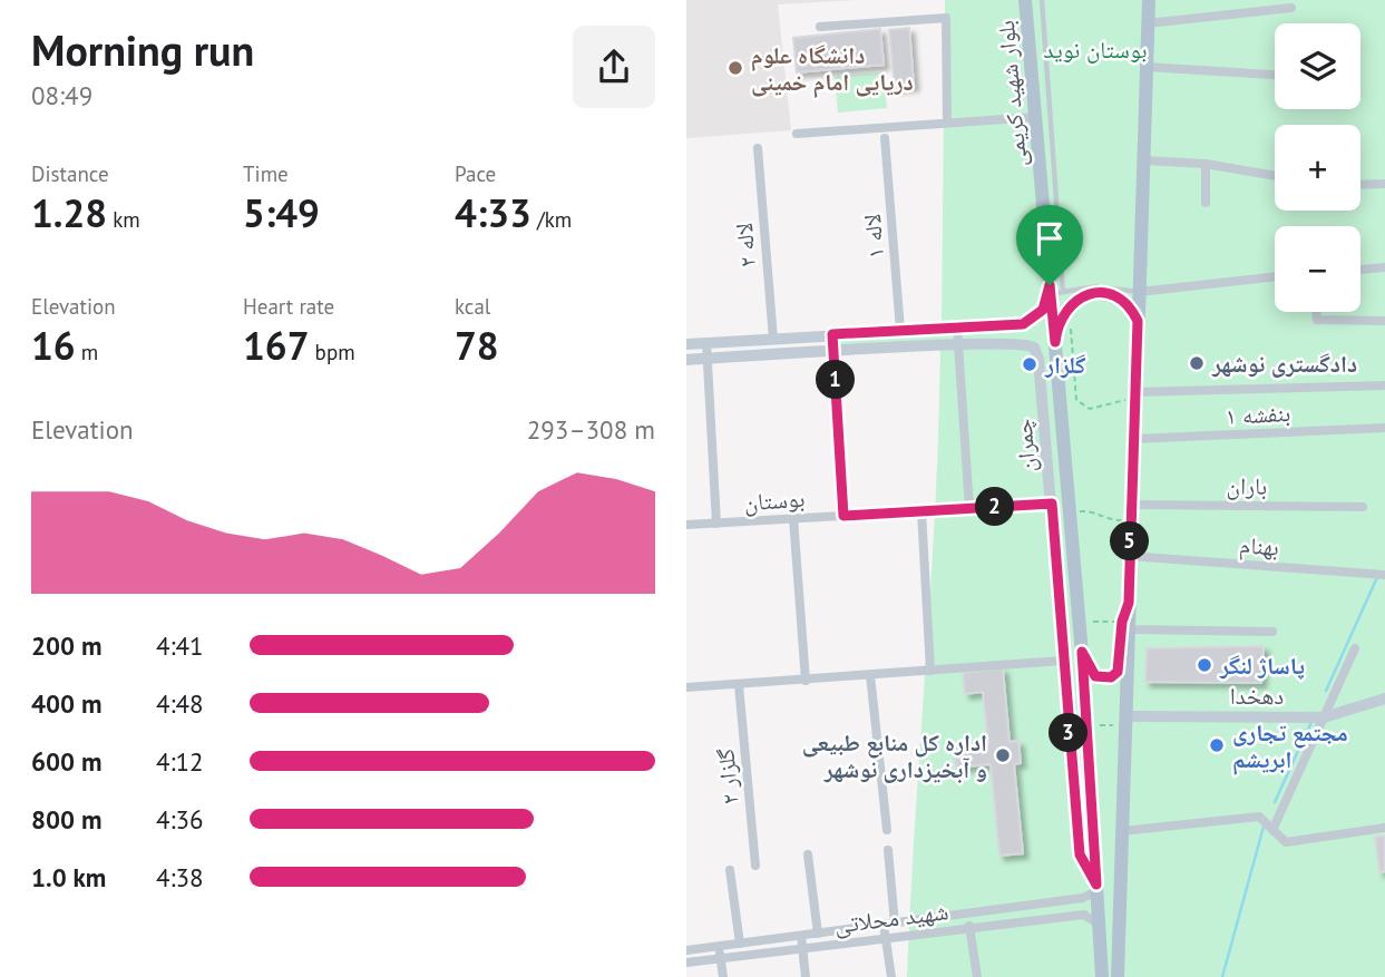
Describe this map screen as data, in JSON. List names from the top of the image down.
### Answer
{
  "streets": {
    "main road": ["بلوار شهید کریمی"],
    "street": [
      "لاله ۱",
      "لاله ۲",
      "بنفشه ۱",
      "چمران",
      "باران",
      "بوستان",
      "بهنام",
      "دهخدا",
      "گلزار ۲",
      "شهید محلاتی"
    ]
  },
  "crossings": [
    ["بلوار شهید کریمی", "چمران"],
    ["بلوار شهید کریمی", "شهید محلاتی"],
    ["چمران", "بوستان"]
  ],
  "parks": ["بوستان نوید"],
  "places": [
    "دانشگاه علوم دریایی امام خمینی",
    "دادگستری نوشهر",
    "گلزار",
    "پاساژ لنگر",
    "مجتمع تجاری ابریشم",
    "اداره كل منابع طبيعی و آبخيزداری نوشهر"
  ],
  "page": {
    "heading": ["Morning run", "08:49"],
    "map_buttons": ["+", "−"],
    "stats": [
      ["Distance", "1.28 km"],
      ["Time", "5:49"],
      ["Pace", "4:33 /km"],
      ["Elevation", "16 m"],
      ["Heart rate", "167 bpm"],
      ["kcal", "78"]
    ],
    "pins": [
      "1",
      "2",
      "5",
      "3"
    ],
    "chart": ["Elevation", "293–308 m"],
    "list": [
      {
        "name": "200 m",
        "note": "4:41"
      },
      {
        "name": "400 m",
        "note": "4:48"
      },
      {
        "name": "600 m",
        "note": "4:12"
      },
      {
        "name": "800 m",
        "note": "4:36"
      },
      {
        "name": "1.0 km",
        "note": "4:38"
      }
    ]
  }
}
